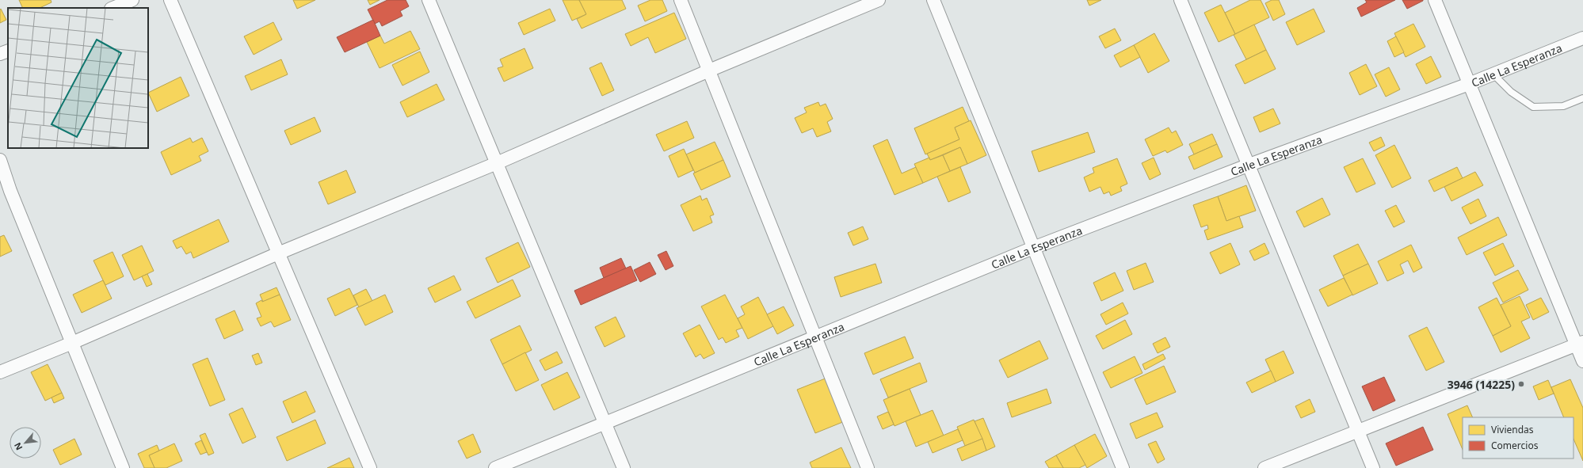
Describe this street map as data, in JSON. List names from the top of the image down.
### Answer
{
  "streets": {
    "street": ["Calle La Esperanza"]
  },
  "places": ["3946 (14225)"],
  "legend": ["Viviendas", "Comercios"],
  "north": "bottom left"
}
